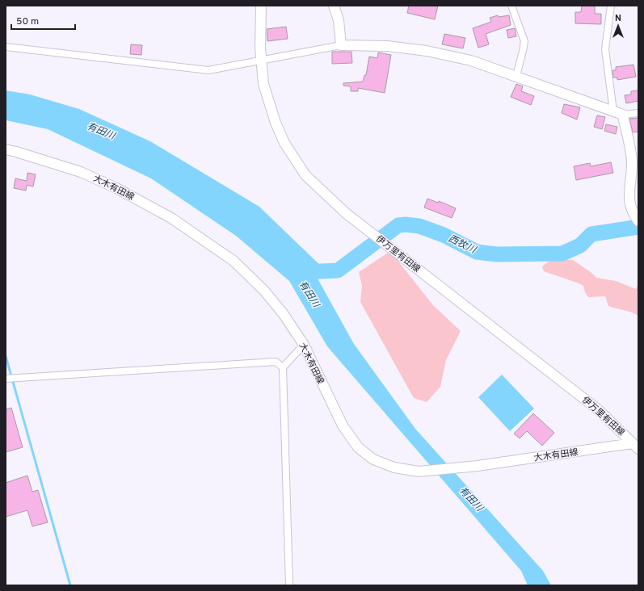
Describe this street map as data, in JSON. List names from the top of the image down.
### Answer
{
  "streets": {
    "main road": ["大木有田線", "伊万里有田線"]
  },
  "crossings": [
    ["大木有田線", "伊万里有田線"]
  ],
  "water": ["有田川", "西牧川"],
  "scale_bar": "50 m",
  "north": "top"
}
